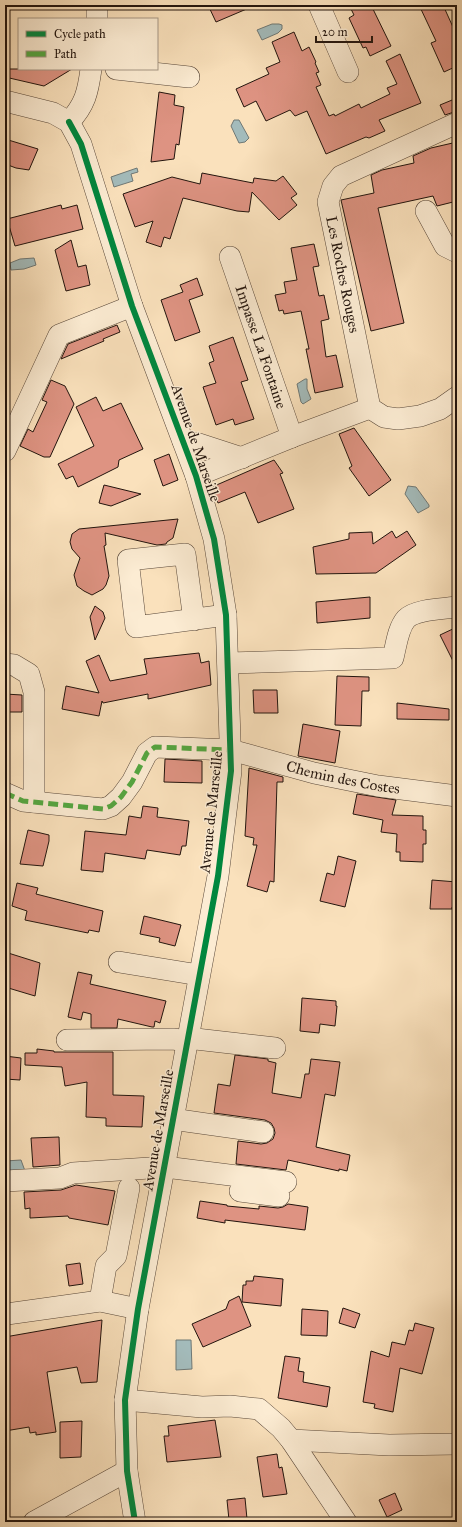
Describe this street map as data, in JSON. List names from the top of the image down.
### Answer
{
  "streets": {
    "street": [
      "Les Roches Rouges",
      "Impasse La Fontaine",
      "Avenue de Marseille",
      "Chemin des Costes"
    ]
  },
  "crossings": [
    ["Avenue de Marseille", "Chemin des Costes"]
  ],
  "legend": ["Cycle path", "Path"],
  "scale_bar": "20 m"
}
